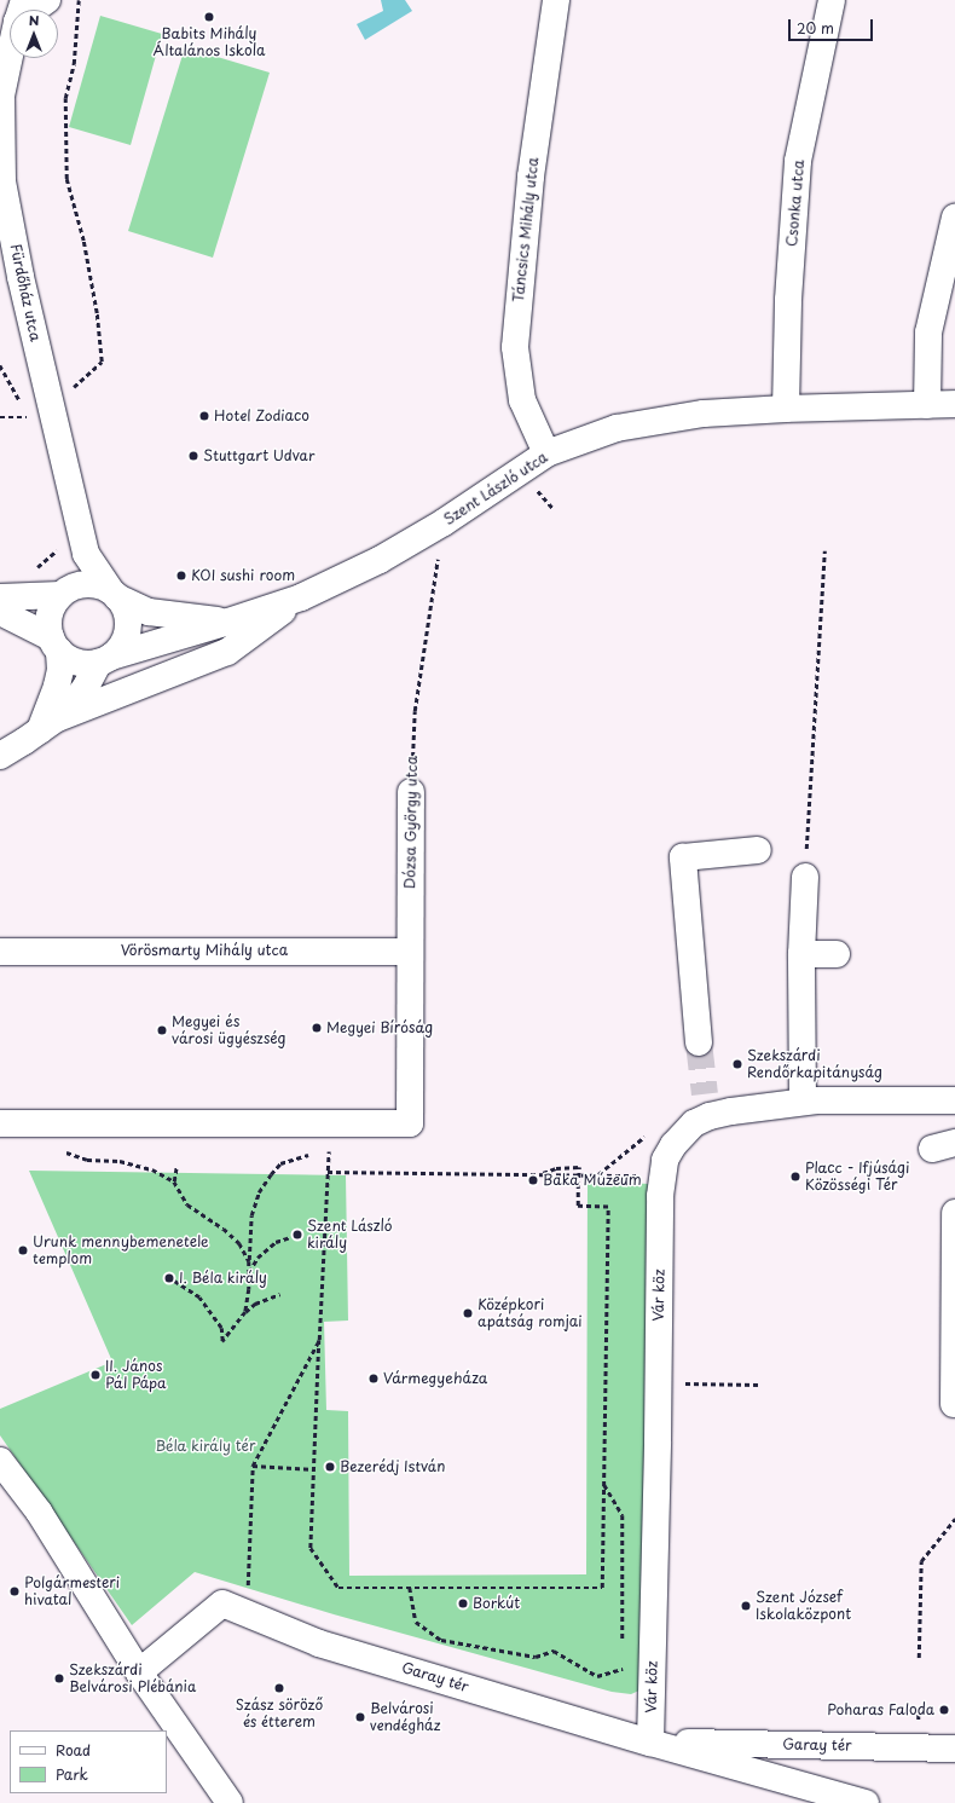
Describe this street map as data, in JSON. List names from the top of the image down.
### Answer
{
  "streets": {
    "street": [
      "Csonka utca",
      "Táncsics Mihály utca",
      "Fürdőház utca",
      "Szent László utca",
      "Dózsa György utca",
      "Vörösmarty Mihály utca",
      "Vár köz",
      "Garay tér"
    ]
  },
  "crossings": [
    ["Csonka utca", "Szent László utca"],
    ["Táncsics Mihály utca", "Szent László utca"],
    ["Fürdőház utca", "Szent László utca"],
    ["Szent László utca", "Dózsa György utca"],
    ["Dózsa György utca", "Vörösmarty Mihály utca"],
    ["Vár köz", "Garay tér"]
  ],
  "parks": ["Béla király tér"],
  "places": [
    "Babits Mihály Általános Iskola",
    "Hotel Zodiaco",
    "Stuttgart Udvar",
    "KOI sushi room",
    "Megyei Bíróság",
    "Megyei és városi ügyészség",
    "Szekszárdi Rendőrkapitányság",
    "Placc - Ifjúsági Közösségi Tér",
    "Baka Múzeum",
    "Szent László király",
    "Urunk mennybemenetele templom",
    "I. Béla király",
    "Középkori apátság romjai",
    "II. János Pál Pápa",
    "Vármegyeháza",
    "Bezerédj István",
    "Polgármesteri hivatal",
    "Borkút",
    "Szent József Iskolaközpont",
    "Szekszárdi Belvárosi Plébánia",
    "Szász söröző és étterem",
    "Poharas Faloda",
    "Belvárosi vendégház"
  ],
  "legend": ["Road", "Park"],
  "scale_bar": "20 m",
  "north": "top"
}
